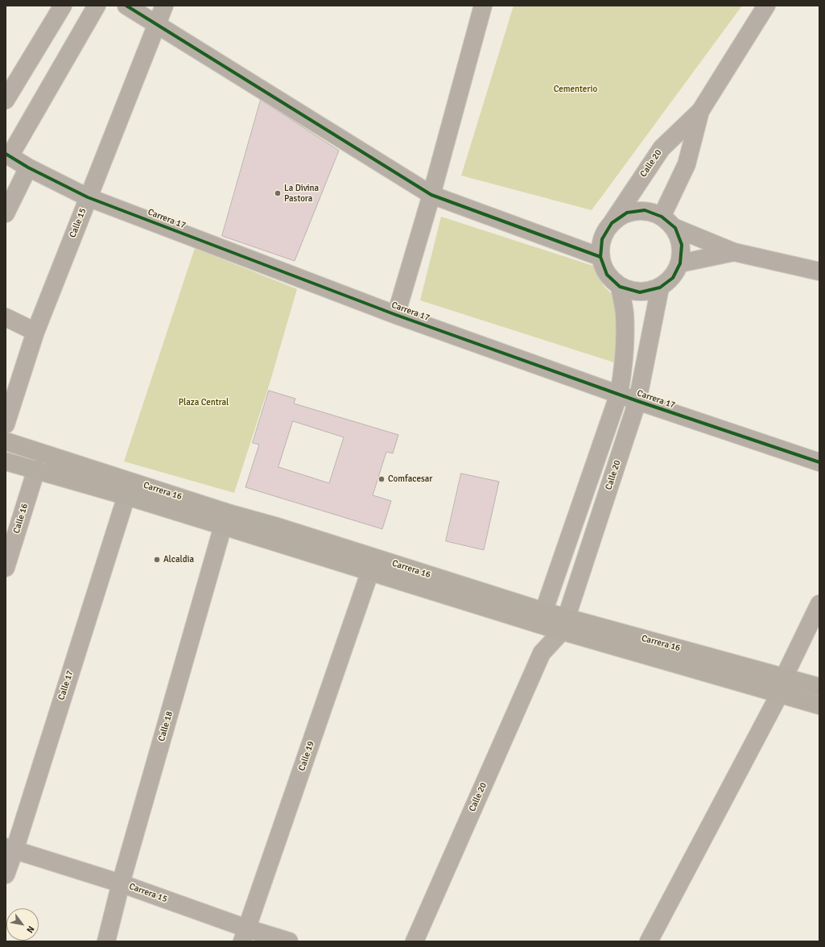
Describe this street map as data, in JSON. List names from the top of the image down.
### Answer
{
  "streets": {
    "main road": ["Carrera 16"],
    "street": [
      "Calle 20",
      "Carrera 17",
      "Calle 15",
      "Calle 16",
      "Calle 17",
      "Calle 18",
      "Calle 19",
      "Carrera 15"
    ]
  },
  "crossings": [
    ["Calle 20", "Carrera 17"],
    ["Calle 20", "Carrera 16"],
    ["Carrera 17", "Calle 15"],
    ["Carrera 16", "Calle 16"],
    ["Carrera 16", "Calle 17"],
    ["Carrera 16", "Calle 18"],
    ["Carrera 16", "Calle 19"],
    ["Calle 17", "Carrera 15"],
    ["Calle 18", "Carrera 15"],
    ["Calle 19", "Carrera 15"]
  ],
  "parks": ["Cementerio", "Plaza Central"],
  "places": ["La Divina Pastora", "Comfacesar", "Alcaldia"],
  "north": "bottom right"
}
